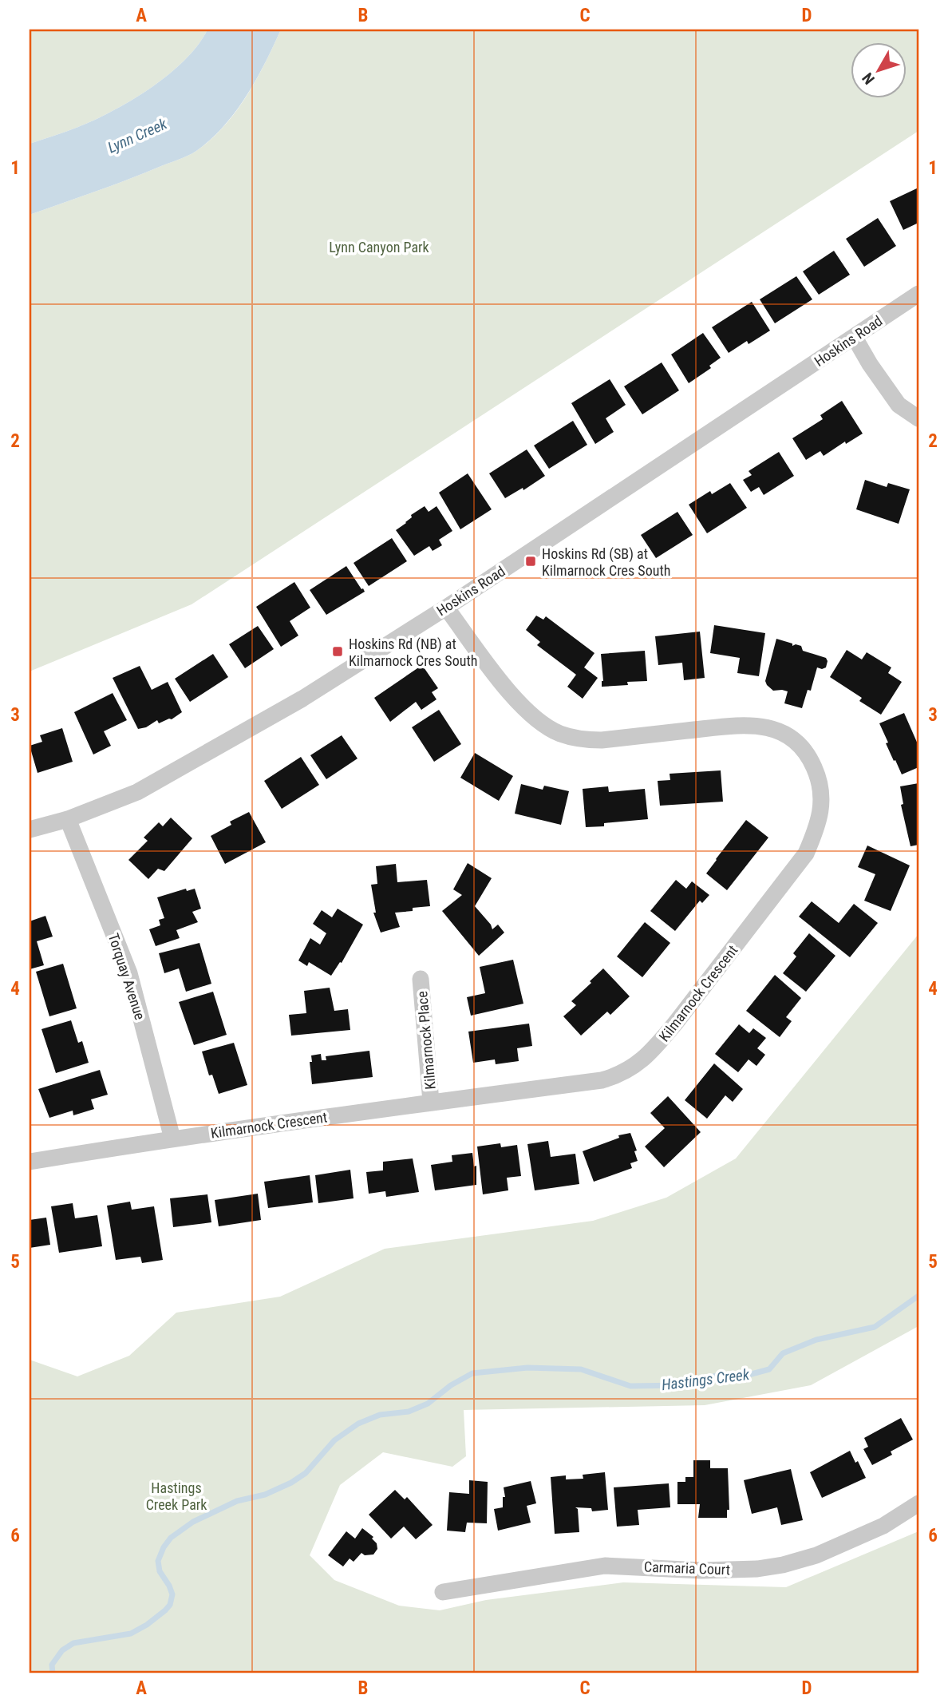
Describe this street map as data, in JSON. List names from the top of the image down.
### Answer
{
  "streets": {
    "street": [
      "Hoskins Road",
      "Torquay Avenue",
      "Kilmarnock Crescent",
      "Kilmarnock Place",
      "Carmaria Court"
    ]
  },
  "crossings": [
    ["Hoskins Road", "Torquay Avenue"],
    ["Hoskins Road", "Kilmarnock Crescent"],
    ["Torquay Avenue", "Kilmarnock Crescent"],
    ["Kilmarnock Crescent", "Kilmarnock Place"]
  ],
  "water": ["Lynn Creek", "Hastings Creek"],
  "parks": ["Lynn Canyon Park", "Hastings Creek Park"],
  "places": {
    "transit": ["Hoskins Rd (SB) at Kilmarnock Cres South", "Hoskins Rd (NB) at Kilmarnock Cres South"]
  },
  "north": "bottom left",
  "grid": {
    "columns": [
      "A",
      "B",
      "C",
      "D"
    ],
    "rows": [
      "1",
      "2",
      "3",
      "4",
      "5",
      "6"
    ]
  }
}
